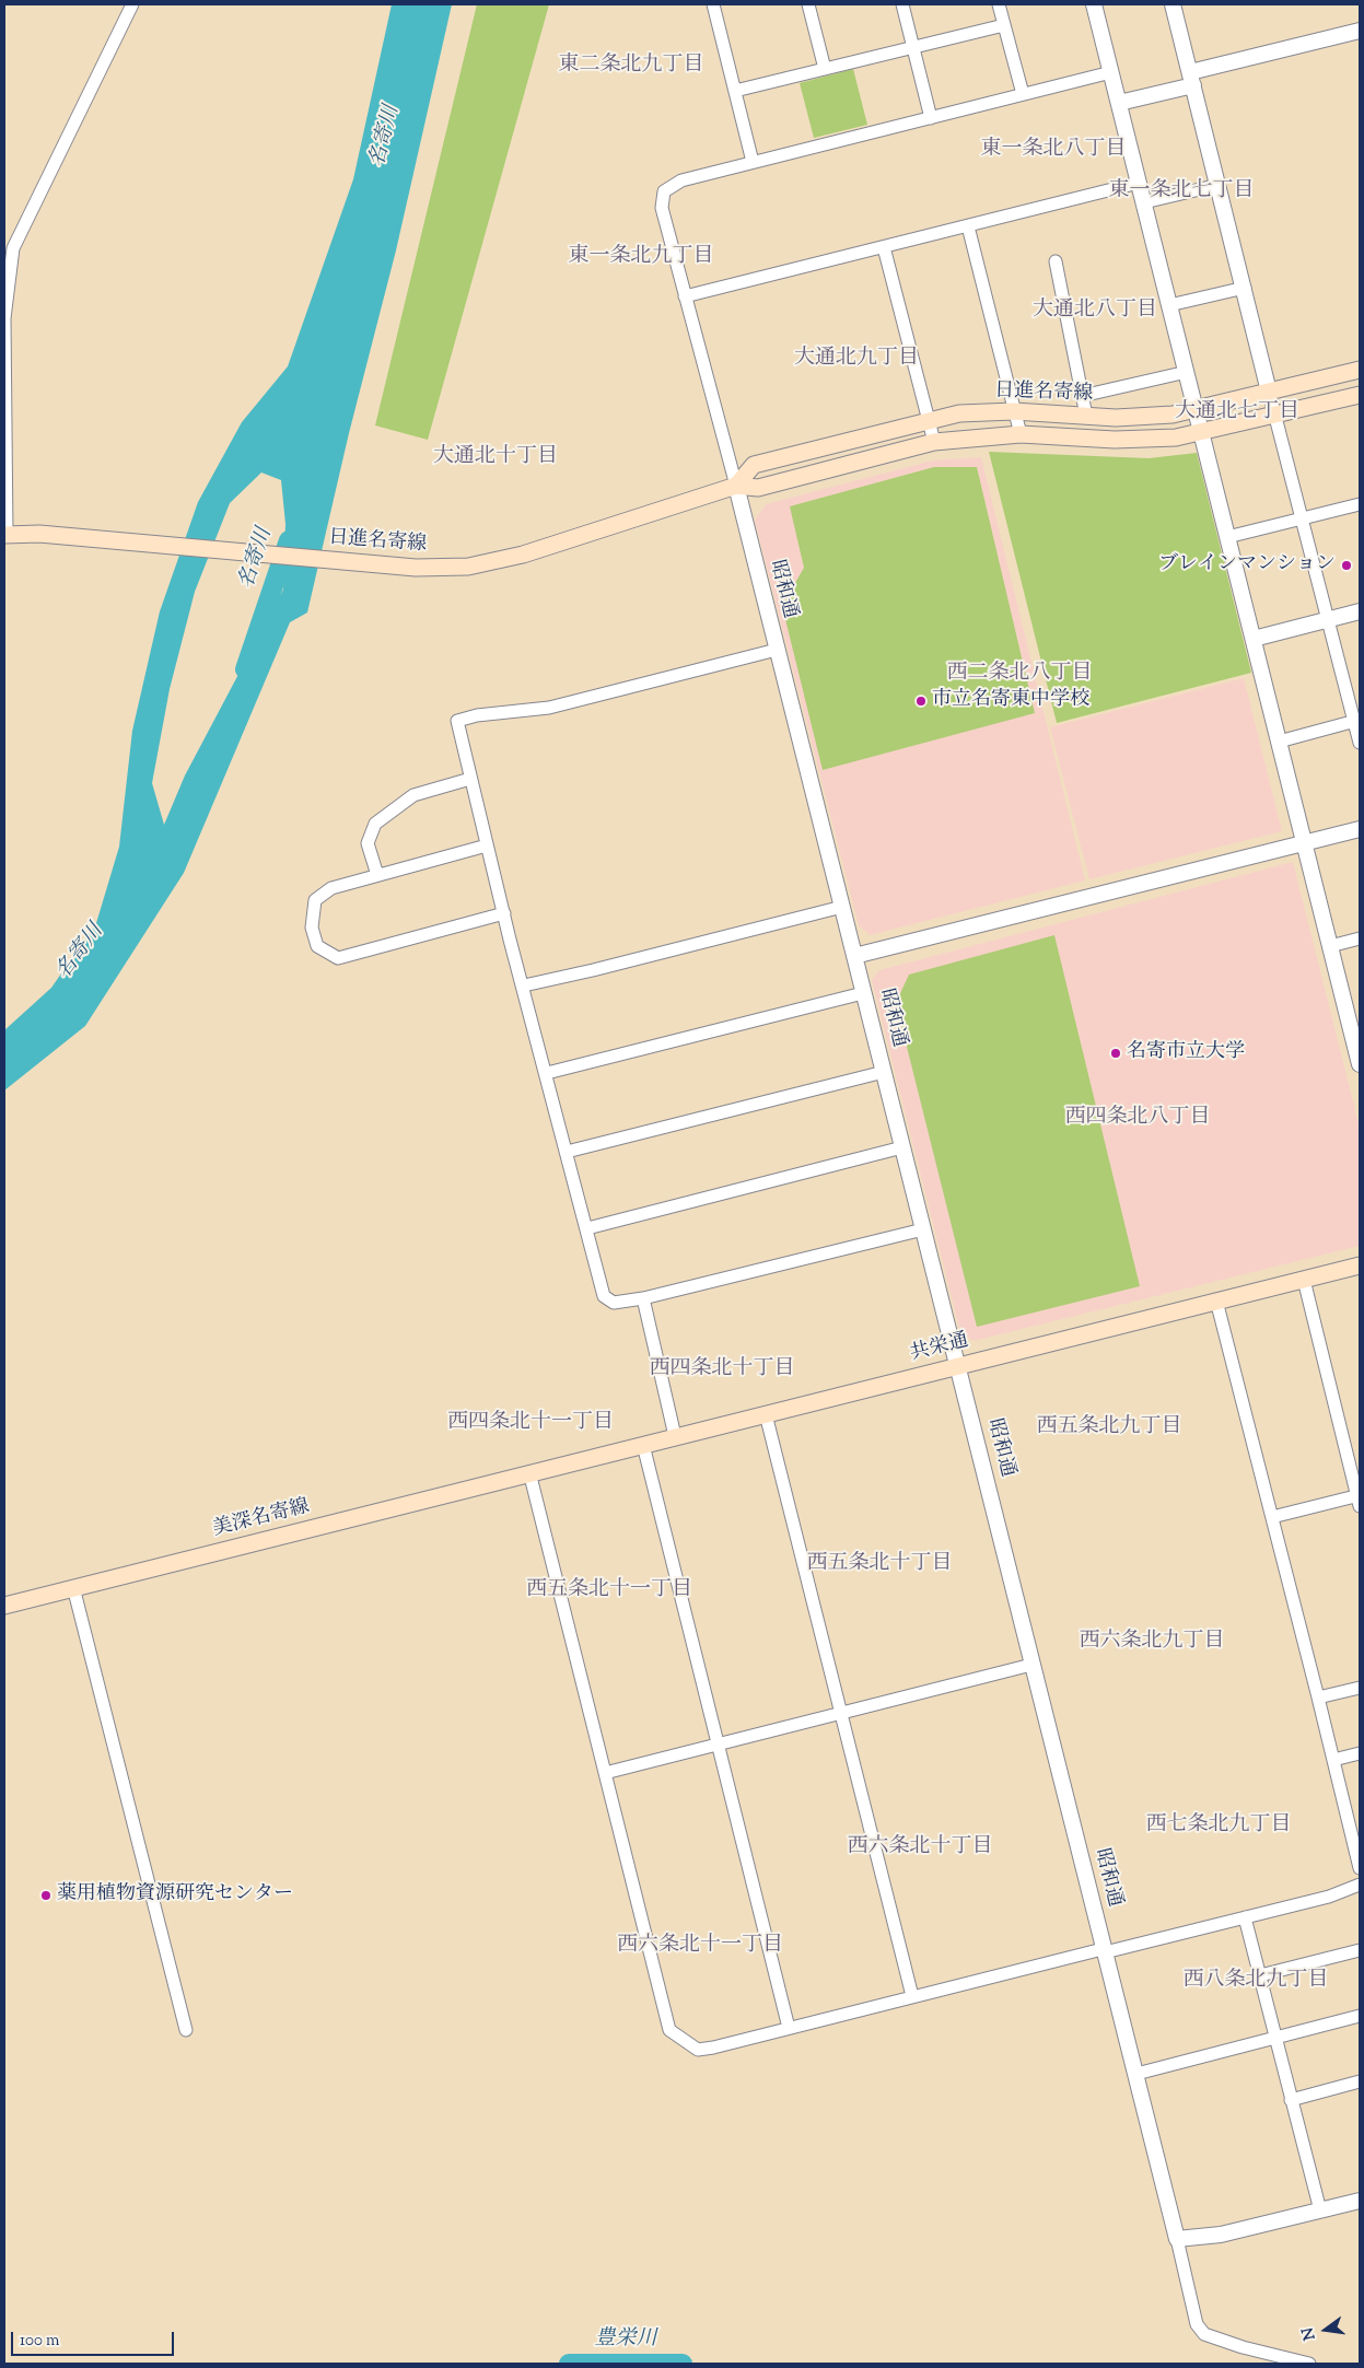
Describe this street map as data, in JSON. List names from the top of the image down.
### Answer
{
  "streets": {
    "main road": ["日進名寄線", "共栄通", "美深名寄線"],
    "street": ["昭和通"]
  },
  "crossings": [
    ["日進名寄線", "昭和通"],
    ["昭和通", "共栄通"],
    ["共栄通", "美深名寄線"]
  ],
  "districts": [
    "東二条北九丁目",
    "東一条北八丁目",
    "東一条北七丁目",
    "東一条北九丁目",
    "大通北八丁目",
    "大通北九丁目",
    "大通北七丁目",
    "大通北十丁目",
    "西二条北八丁目",
    "西四条北八丁目",
    "西四条北十丁目",
    "西四条北十一丁目",
    "西五条北九丁目",
    "西五条北十丁目",
    "西五条北十一丁目",
    "西六条北九丁目",
    "西七条北九丁目",
    "西六条北十丁目",
    "西六条北十一丁目",
    "西八条北九丁目"
  ],
  "water": ["名寄川", "豊栄川"],
  "places": [
    "ブレインマンション",
    "市立名寄東中学校",
    "名寄市立大学",
    "薬用植物資源研究センター"
  ],
  "scale_bar": "100 m",
  "north": "left"
}
